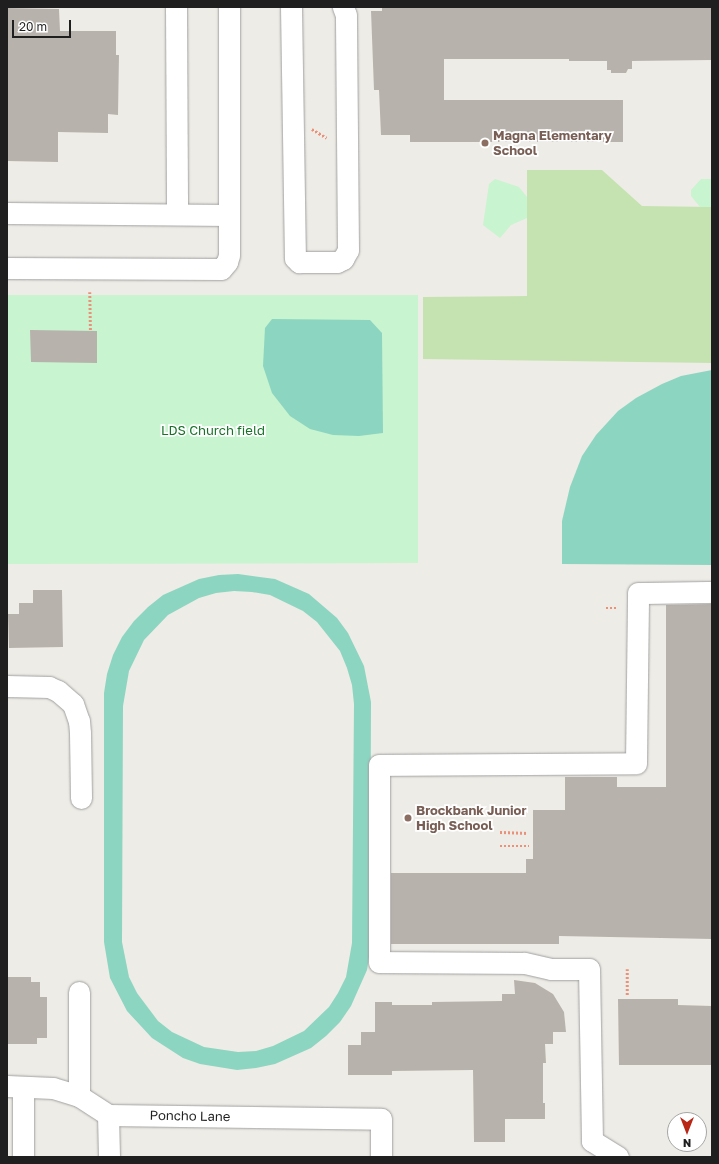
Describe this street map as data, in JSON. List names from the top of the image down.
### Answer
{
  "streets": {
    "street": ["Poncho Lane"]
  },
  "parks": ["LDS Church field"],
  "places": ["Magna Elementary School", "Brockbank Junior High School"],
  "scale_bar": "20 m",
  "north": "bottom"
}
